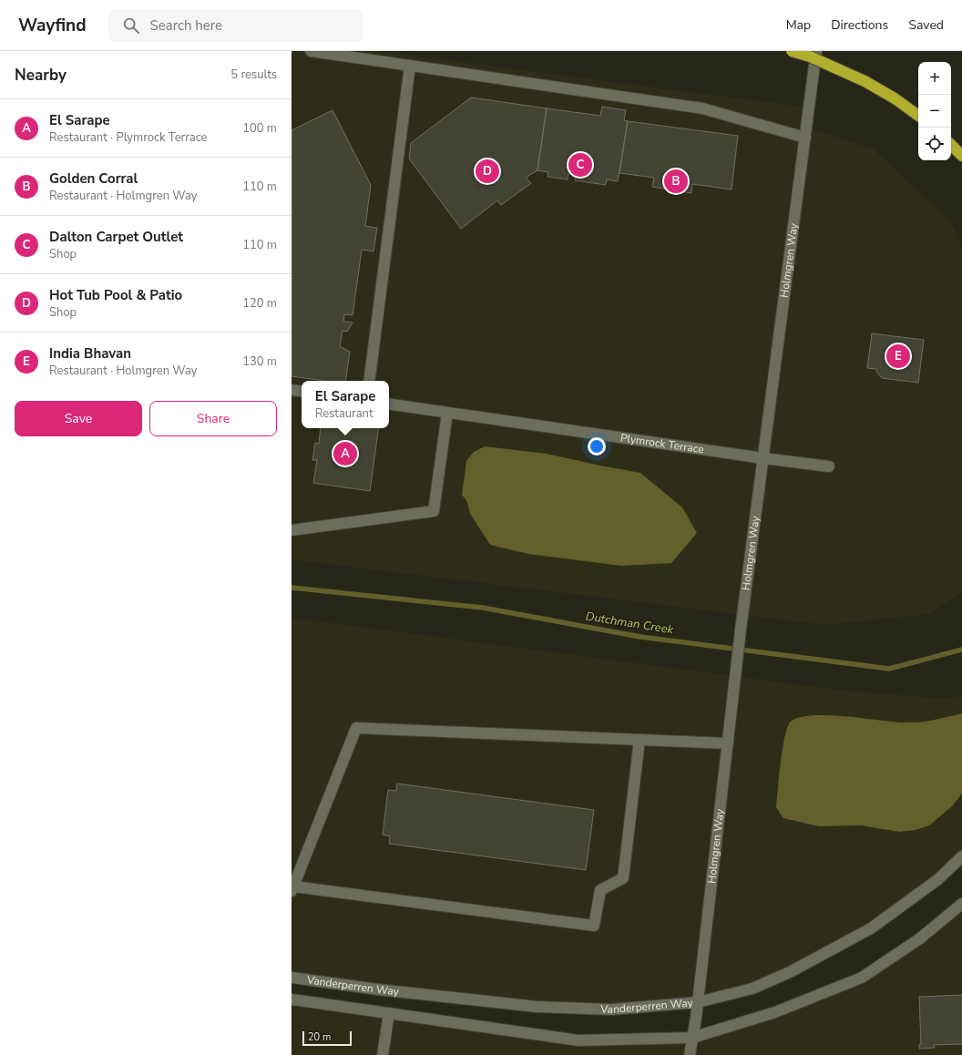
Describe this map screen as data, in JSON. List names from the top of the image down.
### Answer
{
  "streets": {
    "street": ["Holmgren Way", "Plymrock Terrace", "Vanderperren Way"]
  },
  "crossings": [
    ["Holmgren Way", "Plymrock Terrace"],
    ["Holmgren Way", "Vanderperren Way"]
  ],
  "water": ["Dutchman Creek"],
  "scale_bar": "20 m",
  "page": {
    "header": "Wayfind",
    "search": "Search here",
    "nav": ["Map", "Directions", "Saved"],
    "heading": ["Nearby", "5 results"],
    "map_buttons": ["+", "−"],
    "list": [
      {
        "mark": "A",
        "name": "El Sarape",
        "note": "Restaurant · Plymrock Terrace",
        "value": "100 m"
      },
      {
        "mark": "B",
        "name": "Golden Corral",
        "note": "Restaurant · Holmgren Way",
        "value": "110 m"
      },
      {
        "mark": "C",
        "name": "Dalton Carpet Outlet",
        "note": "Shop",
        "value": "110 m"
      },
      {
        "mark": "D",
        "name": "Hot Tub Pool & Patio",
        "note": "Shop",
        "value": "120 m"
      },
      {
        "mark": "E",
        "name": "India Bhavan",
        "note": "Restaurant · Holmgren Way",
        "value": "130 m"
      }
    ],
    "pins": [
      "C",
      "D",
      "B",
      "E",
      "A"
    ],
    "popup": ["El Sarape", "Restaurant"],
    "buttons": ["Save", "Share"],
    "scale": "20 m"
  }
}
